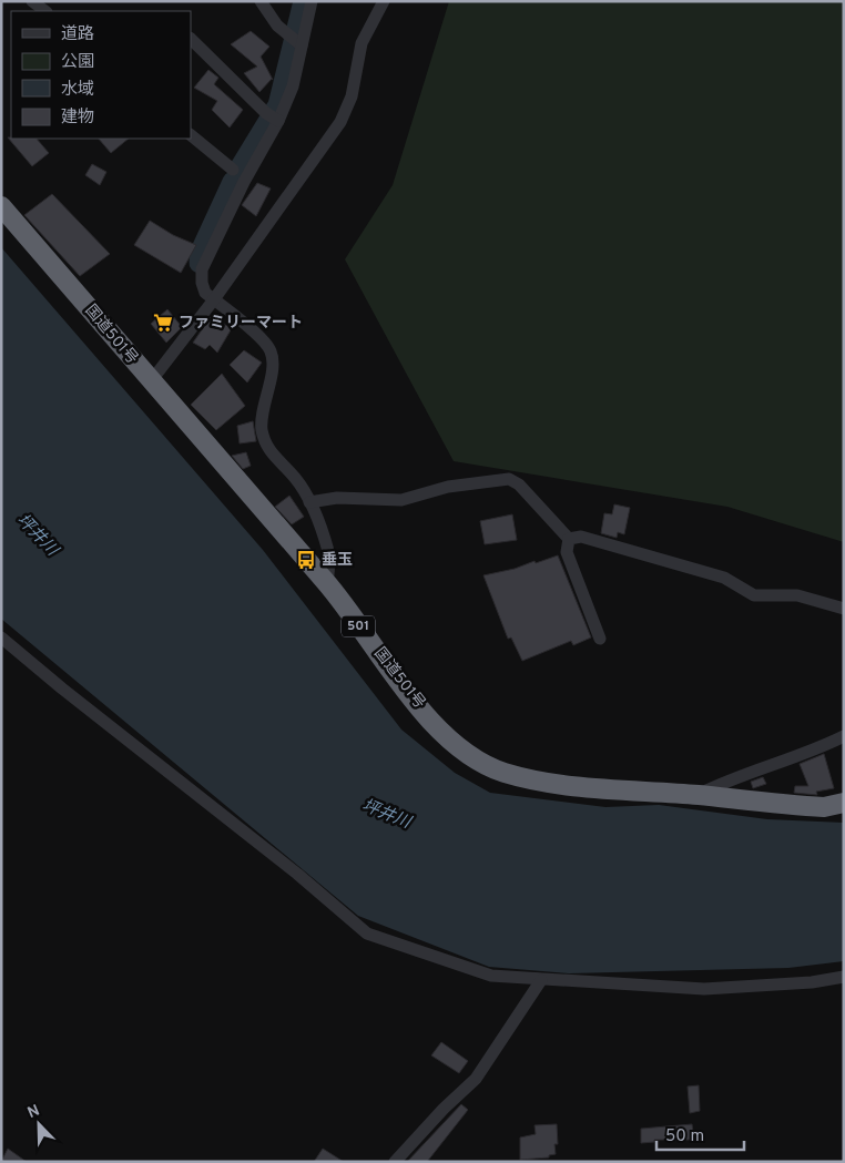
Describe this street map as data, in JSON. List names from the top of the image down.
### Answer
{
  "streets": {
    "highway": ["国道501号", "501"]
  },
  "water": ["坪井川"],
  "places": {
    "supermarket": ["ファミリーマート"],
    "bus stop": ["垂玉"]
  },
  "legend": [
    "道路",
    "公園",
    "水域",
    "建物"
  ],
  "scale_bar": "50 m",
  "north": "top left"
}
